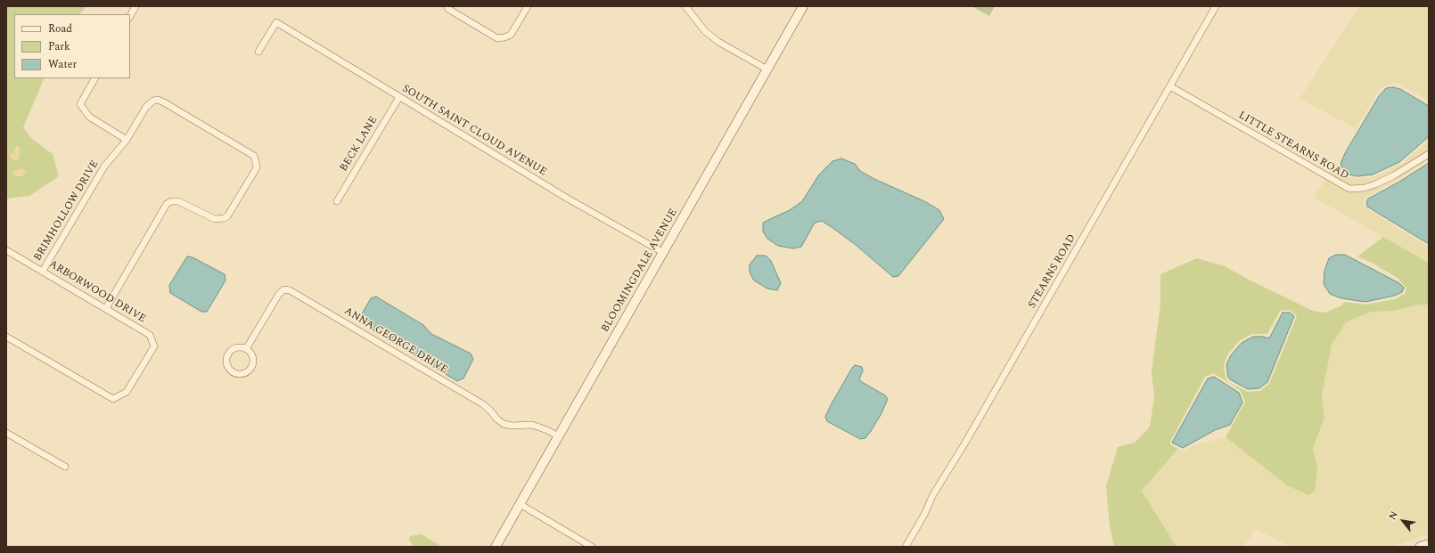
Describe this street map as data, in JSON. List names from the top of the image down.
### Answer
{
  "streets": {
    "street": [
      "SOUTH SAINT CLOUD AVENUE",
      "BECK LANE",
      "LITTLE STEARNS ROAD",
      "BRIMHOLLOW DRIVE",
      "BLOOMINGDALE AVENUE",
      "STEARNS ROAD",
      "ARBORWOOD DRIVE",
      "ANNA GEORGE DRIVE"
    ]
  },
  "crossings": [
    ["SOUTH SAINT CLOUD AVENUE", "BECK LANE"],
    ["SOUTH SAINT CLOUD AVENUE", "BLOOMINGDALE AVENUE"],
    ["LITTLE STEARNS ROAD", "STEARNS ROAD"],
    ["BRIMHOLLOW DRIVE", "ARBORWOOD DRIVE"],
    ["BLOOMINGDALE AVENUE", "ANNA GEORGE DRIVE"]
  ],
  "legend": ["Road", "Park", "Water"],
  "north": "top left"
}
